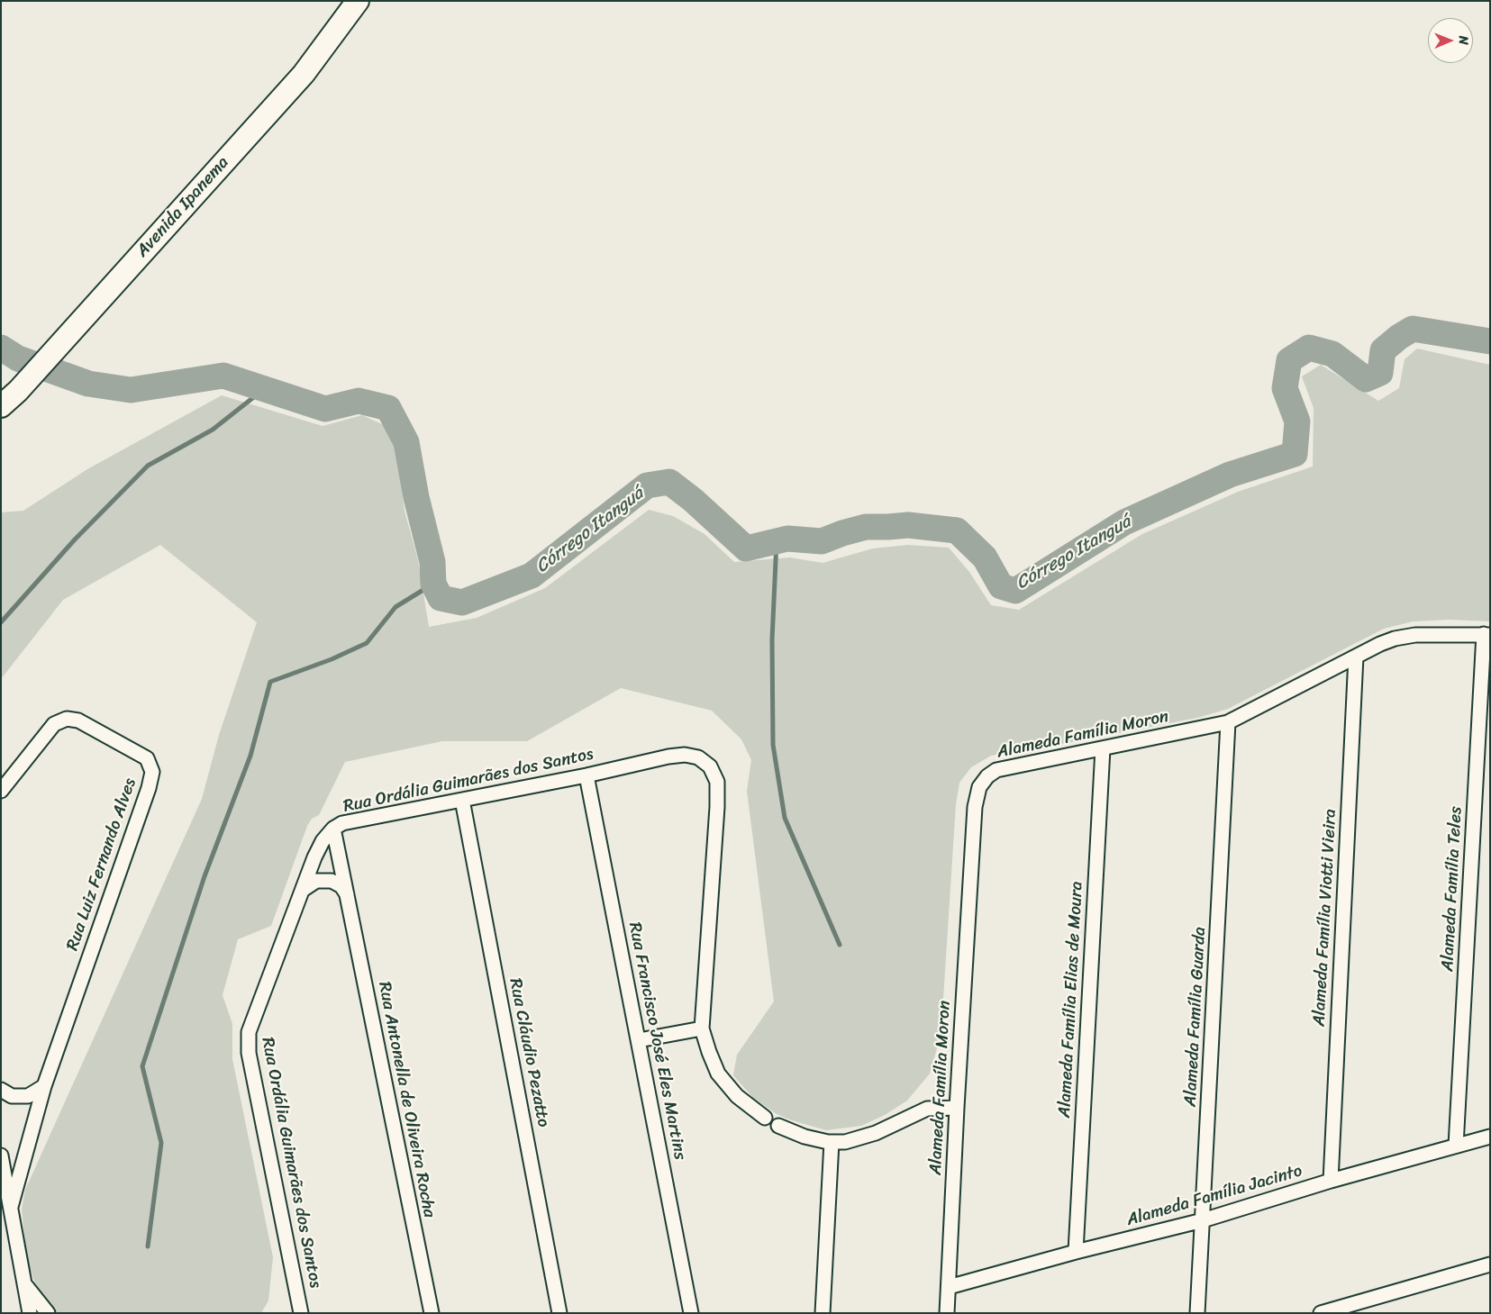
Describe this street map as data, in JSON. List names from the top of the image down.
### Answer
{
  "streets": {
    "main road": ["Avenida Ipanema"],
    "street": [
      "Alameda Família Moron",
      "Rua Ordália Guimarães dos Santos",
      "Rua Luiz Fernando Alves",
      "Alameda Família Teles",
      "Alameda Família Viotti Vieira",
      "Alameda Família Elias de Moura",
      "Alameda Família Guarda",
      "Rua Francisco José Eles Martins",
      "Rua Cláudio Pezatto",
      "Rua Antonella de Oliveira Rocha",
      "Alameda Família Jacinto"
    ]
  },
  "crossings": [
    ["Alameda Família Moron", "Alameda Família Teles"],
    ["Alameda Família Moron", "Alameda Família Viotti Vieira"],
    ["Alameda Família Moron", "Alameda Família Elias de Moura"],
    ["Alameda Família Moron", "Alameda Família Guarda"],
    ["Alameda Família Moron", "Alameda Família Jacinto"],
    ["Rua Ordália Guimarães dos Santos", "Rua Francisco José Eles Martins"],
    ["Rua Ordália Guimarães dos Santos", "Rua Cláudio Pezatto"],
    ["Rua Ordália Guimarães dos Santos", "Rua Antonella de Oliveira Rocha"],
    ["Alameda Família Teles", "Alameda Família Jacinto"],
    ["Alameda Família Viotti Vieira", "Alameda Família Jacinto"],
    ["Alameda Família Elias de Moura", "Alameda Família Jacinto"],
    ["Alameda Família Guarda", "Alameda Família Jacinto"]
  ],
  "water": ["Córrego Itanguá"],
  "north": "right"
}
